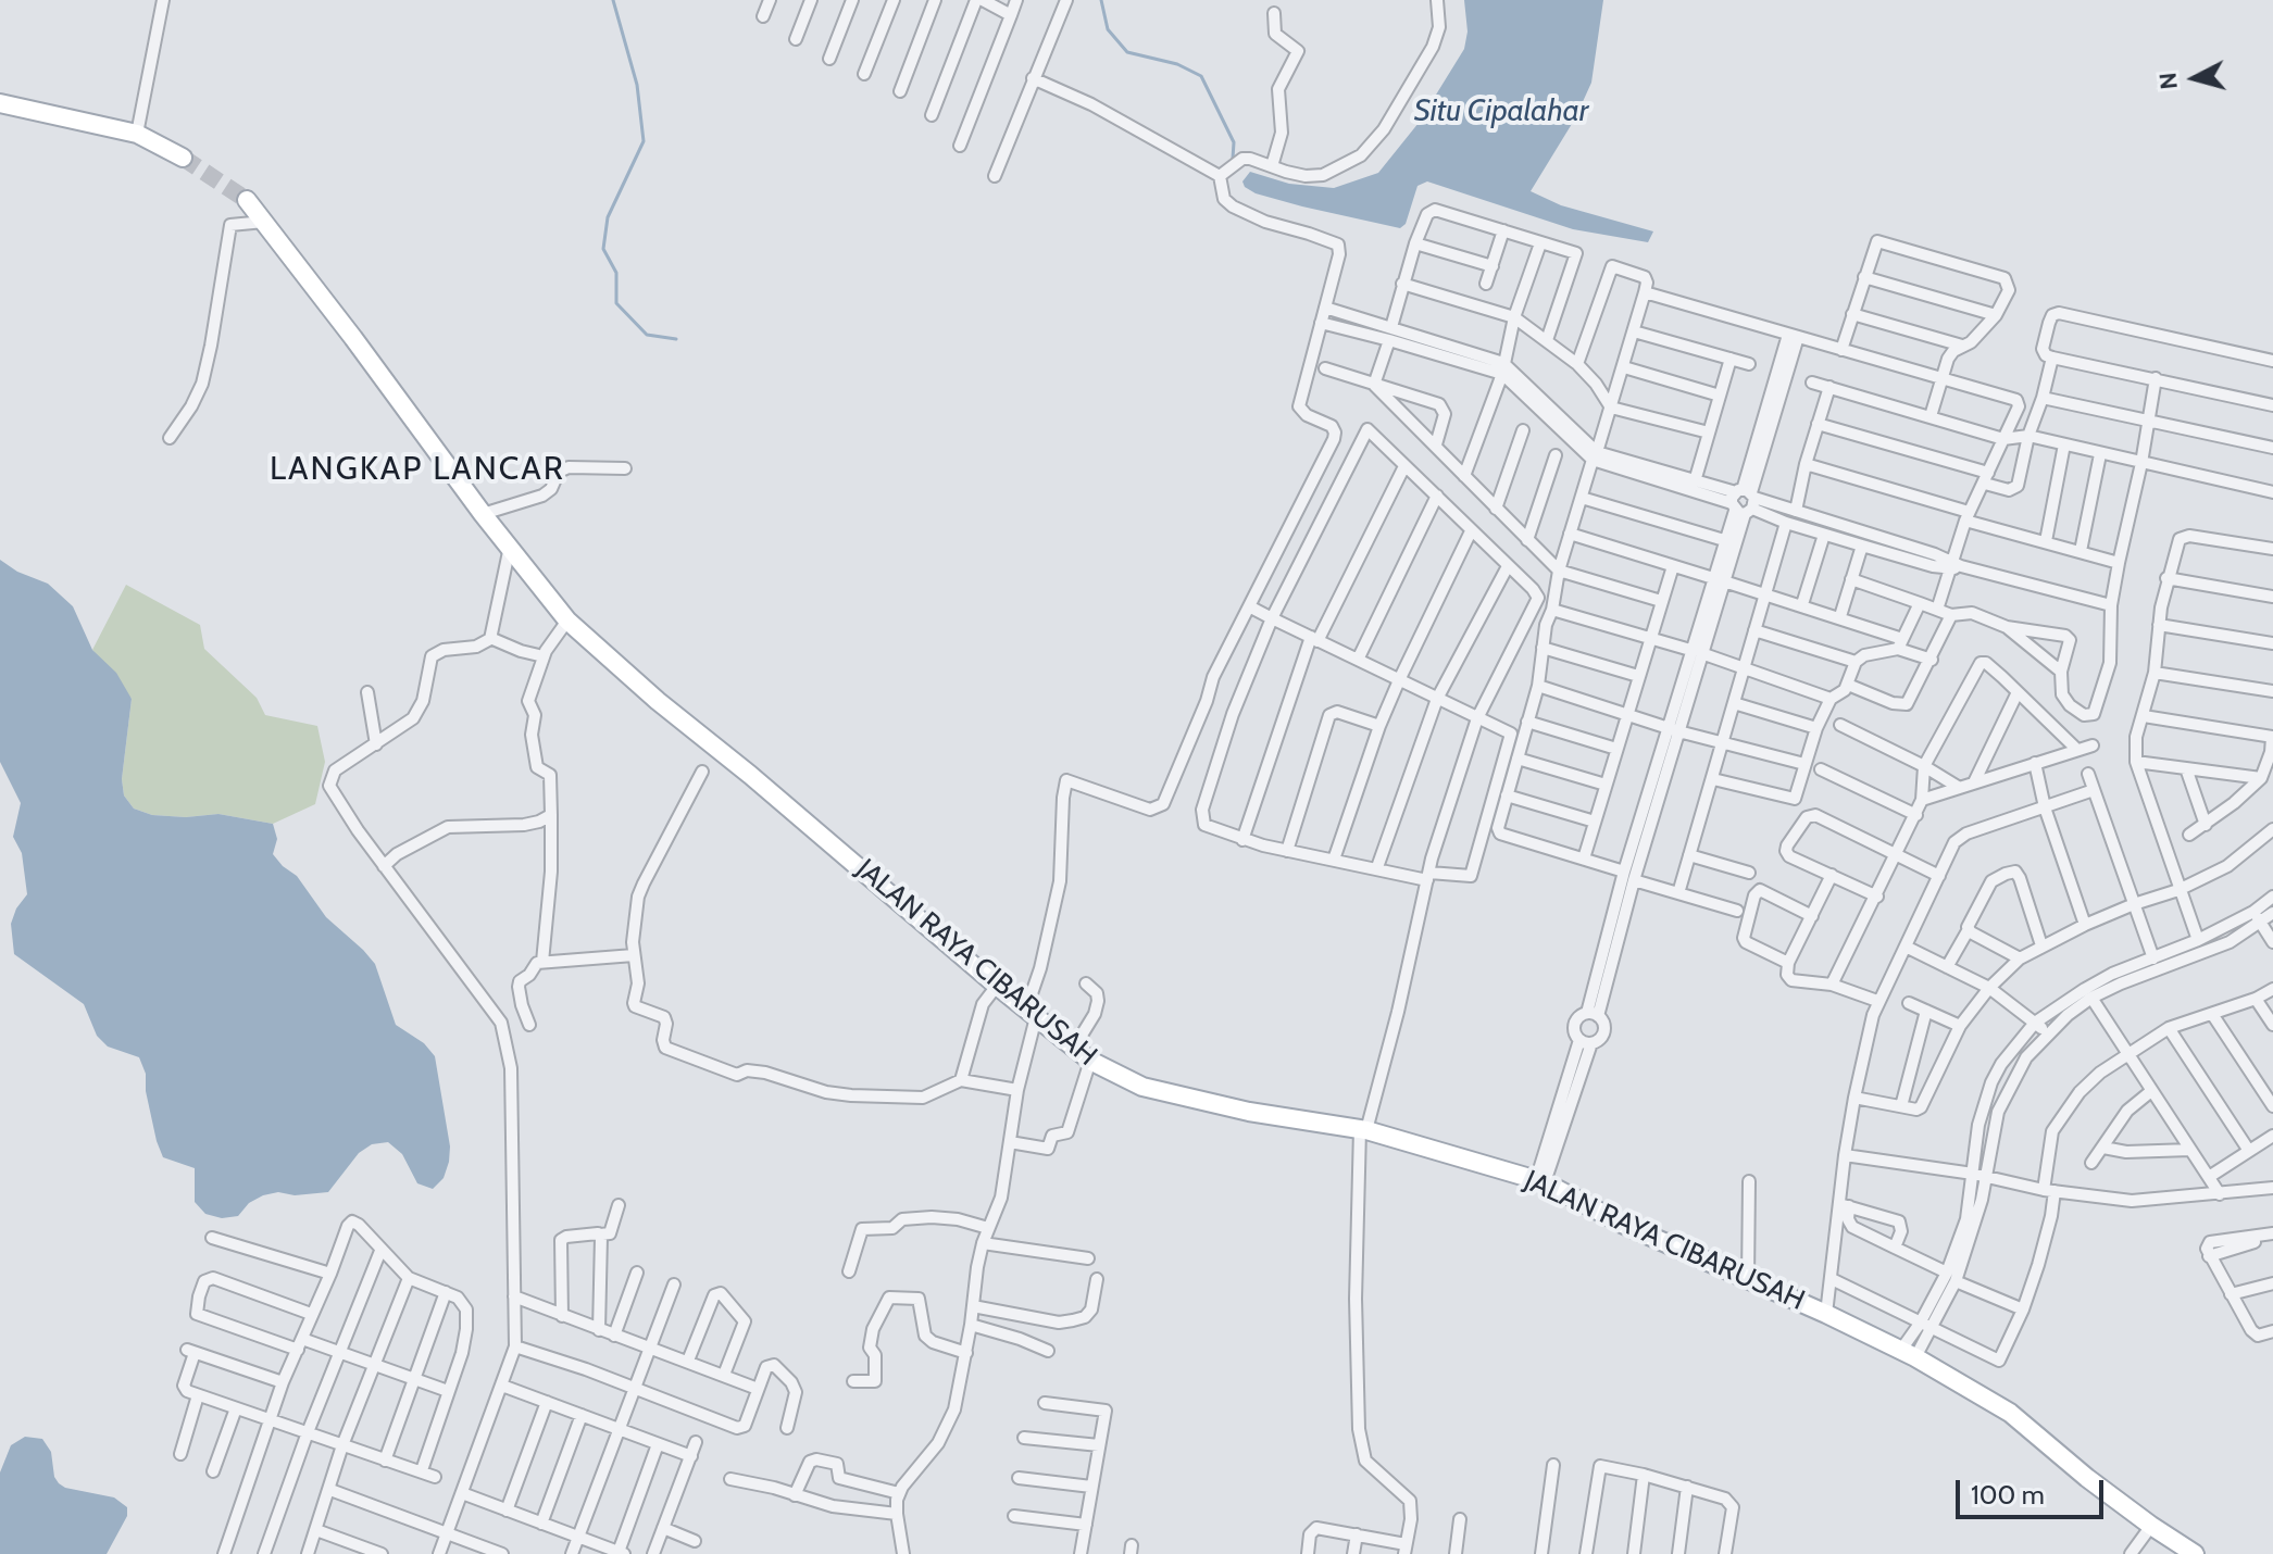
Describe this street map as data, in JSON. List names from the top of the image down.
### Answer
{
  "streets": {
    "main road": ["JALAN RAYA CIBARUSAH"]
  },
  "districts": ["LANGKAP LANCAR"],
  "water": ["Situ Cipalahar"],
  "scale_bar": "100 m",
  "north": "left"
}
